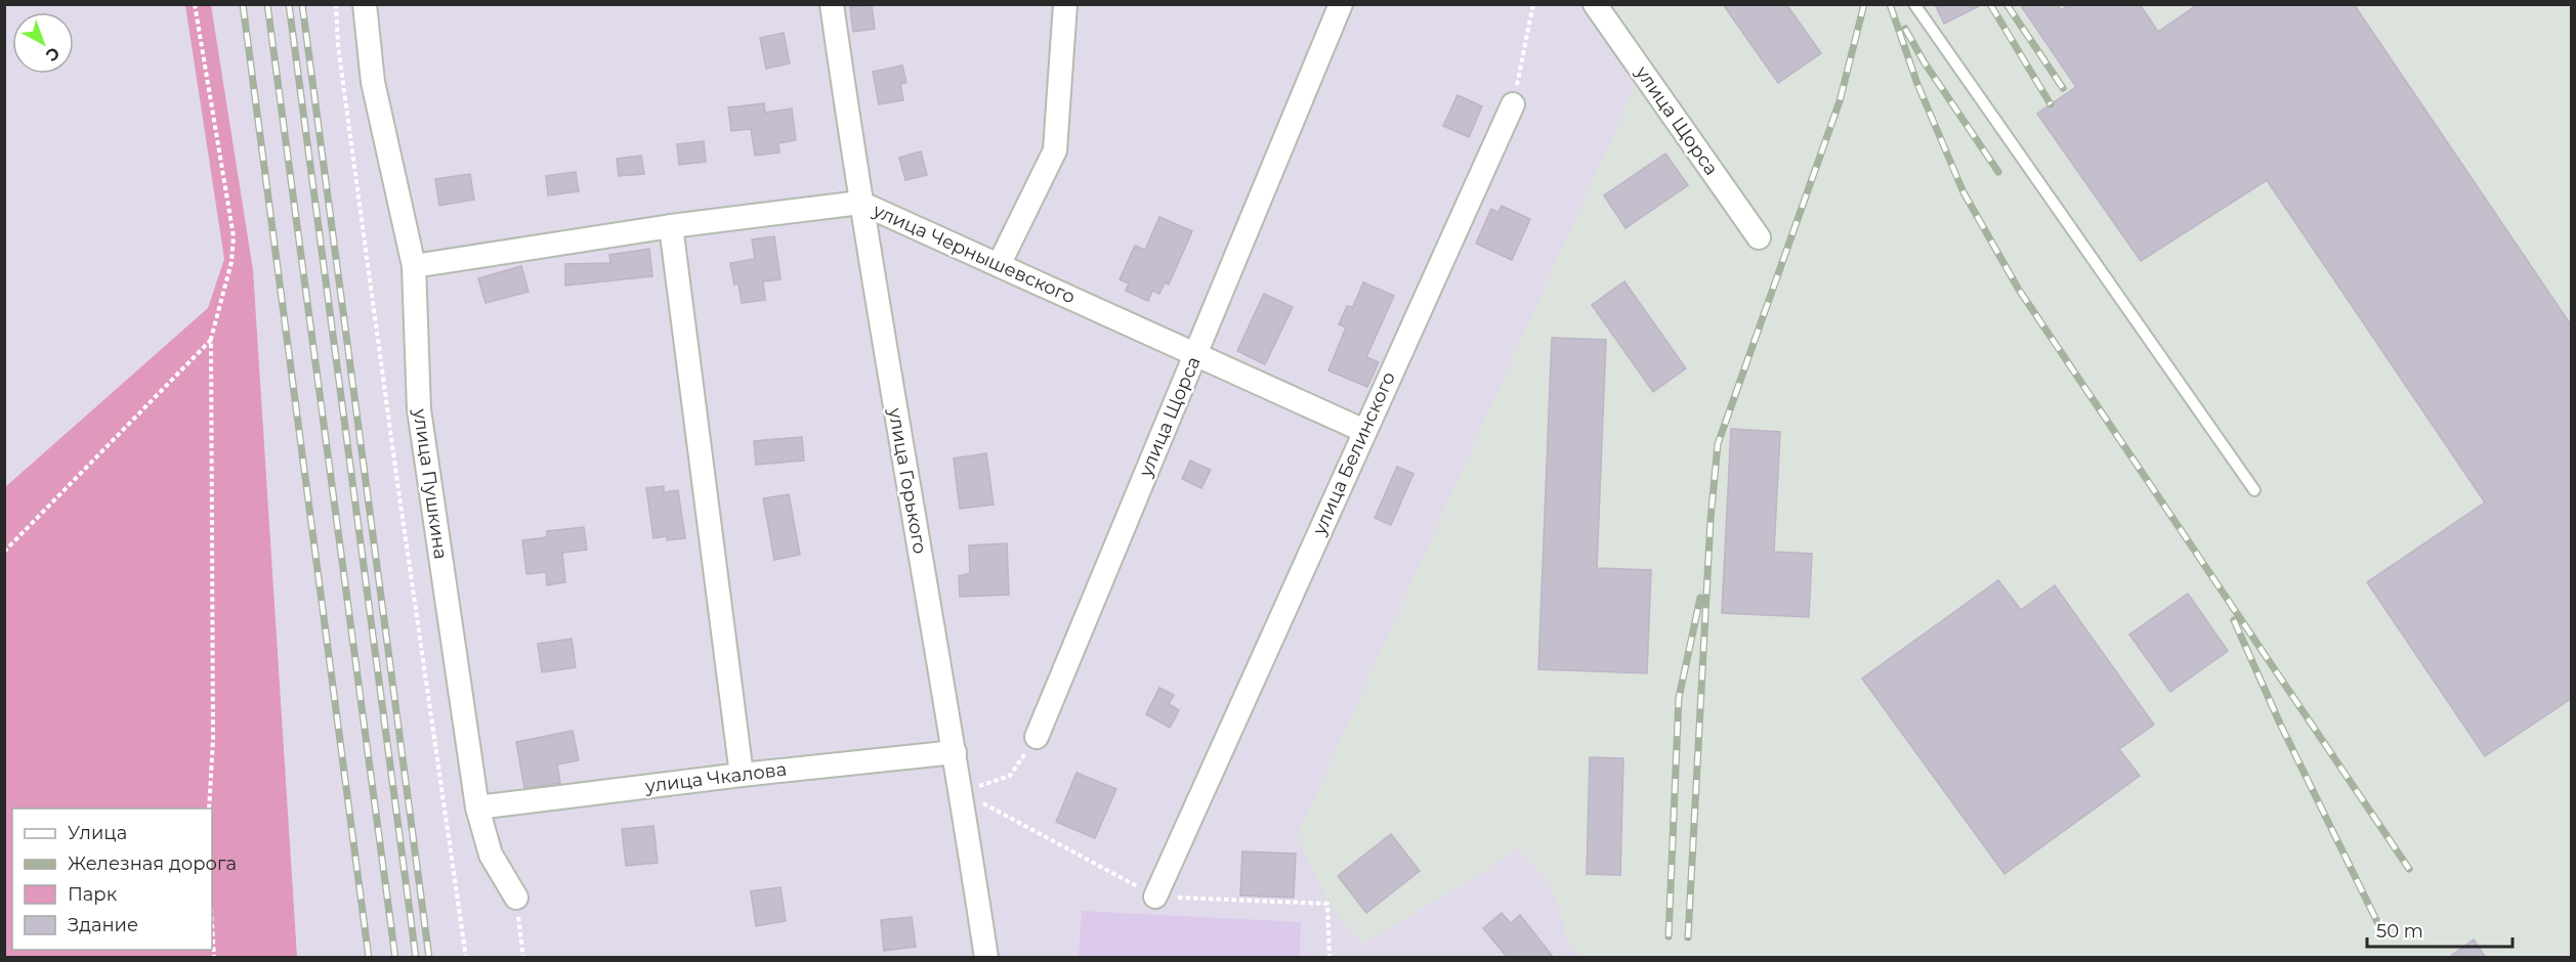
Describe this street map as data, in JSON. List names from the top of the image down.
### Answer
{
  "streets": {
    "street": [
      "улица Щорса",
      "улица Чернышевского",
      "улица Белинского",
      "улица Горького",
      "улица Пушкина",
      "улица Чкалова"
    ]
  },
  "crossings": [
    ["улица Щорса", "улица Чернышевского"],
    ["улица Чернышевского", "улица Белинского"],
    ["улица Чернышевского", "улица Горького"],
    ["улица Чернышевского", "улица Пушкина"],
    ["улица Горького", "улица Чкалова"],
    ["улица Пушкина", "улица Чкалова"]
  ],
  "legend": [
    "Улица",
    "Железная дорога",
    "Парк",
    "Здание"
  ],
  "scale_bar": "50 m",
  "north": "bottom right"
}
